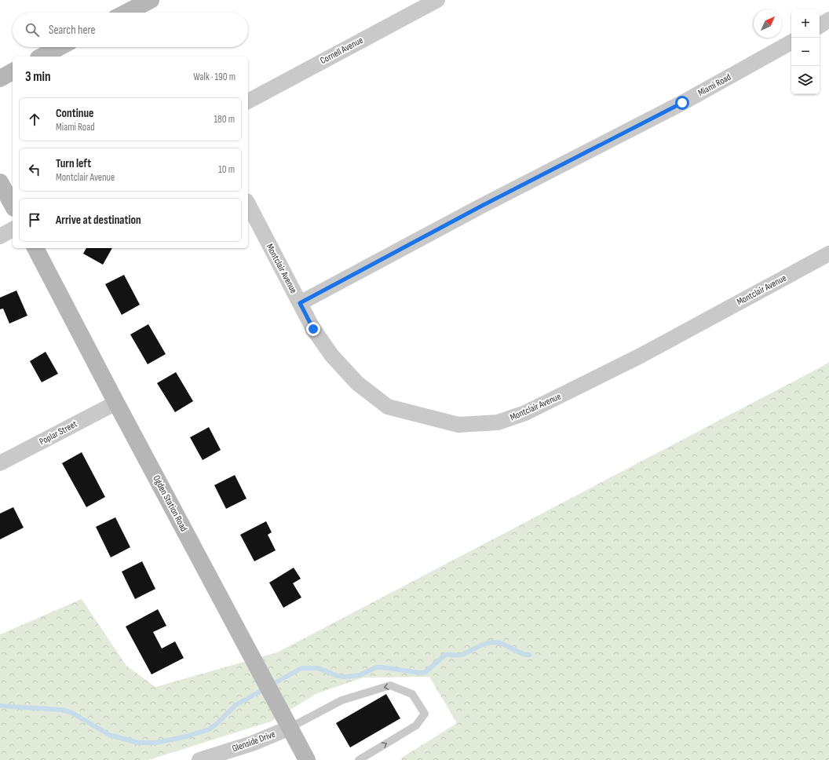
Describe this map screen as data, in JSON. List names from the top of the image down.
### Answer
{
  "streets": {
    "street": [
      "Cornell Avenue",
      "Miami Road",
      "Montclair Avenue",
      "Poplar Street",
      "Ogden Station Road",
      "Glenside Drive"
    ]
  },
  "crossings": [
    ["Miami Road", "Montclair Avenue"],
    ["Poplar Street", "Ogden Station Road"],
    ["Ogden Station Road", "Glenside Drive"]
  ],
  "north": "top right",
  "page": {
    "map_buttons": ["+", "−"],
    "search": "Search here",
    "heading": ["3 min", "Walk · 190 m"],
    "list": [
      ["Continue", "Miami Road", "180 m"],
      ["Turn left", "Montclair Avenue", "10 m"],
      "Arrive at destination"
    ]
  }
}
